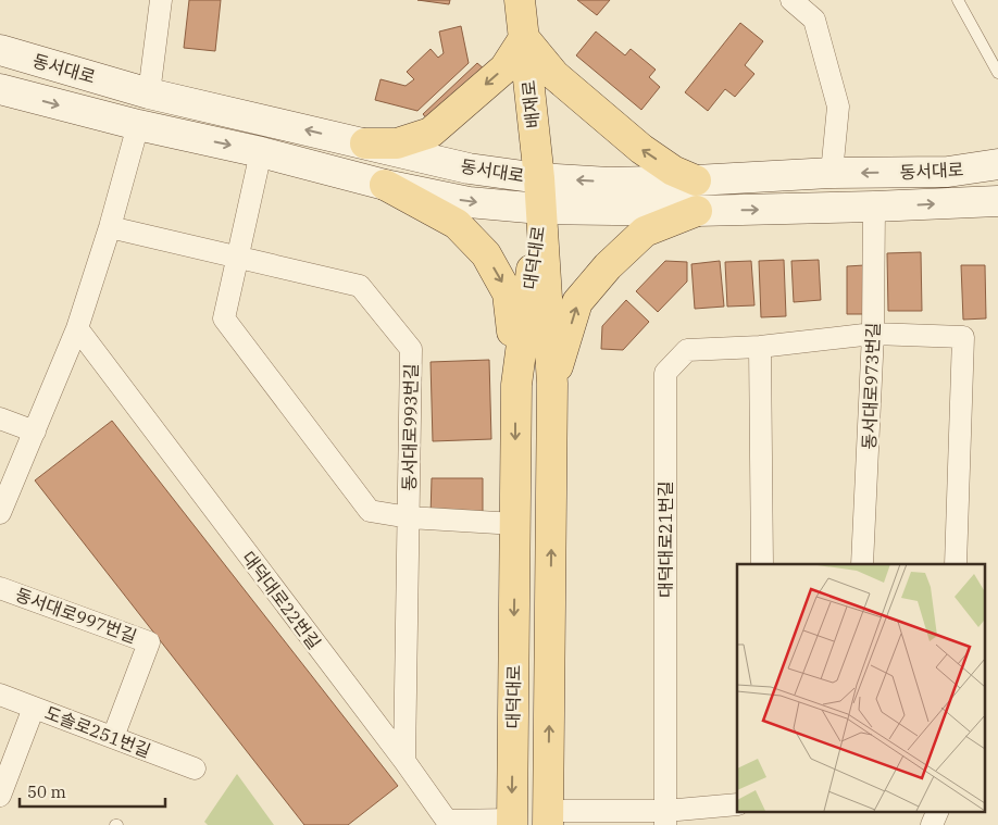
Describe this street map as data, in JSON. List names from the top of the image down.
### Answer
{
  "streets": {
    "main road": ["배재로", "대덕대로"],
    "street": [
      "동서대로",
      "동서대로973번길",
      "동서대로993번길",
      "대덕대로21번길",
      "대덕대로22번길",
      "동서대로997번길",
      "도솔로251번길"
    ]
  },
  "crossings": [
    ["동서대로", "배재로"],
    ["동서대로", "대덕대로"],
    ["동서대로", "동서대로973번길"],
    ["동서대로", "동서대로993번길"],
    ["배재로", "대덕대로"],
    ["대덕대로", "동서대로993번길"],
    ["대덕대로", "대덕대로22번길"],
    ["동서대로973번길", "대덕대로21번길"],
    ["동서대로993번길", "대덕대로22번길"],
    ["동서대로997번길", "도솔로251번길"]
  ],
  "scale_bar": "50 m"
}
